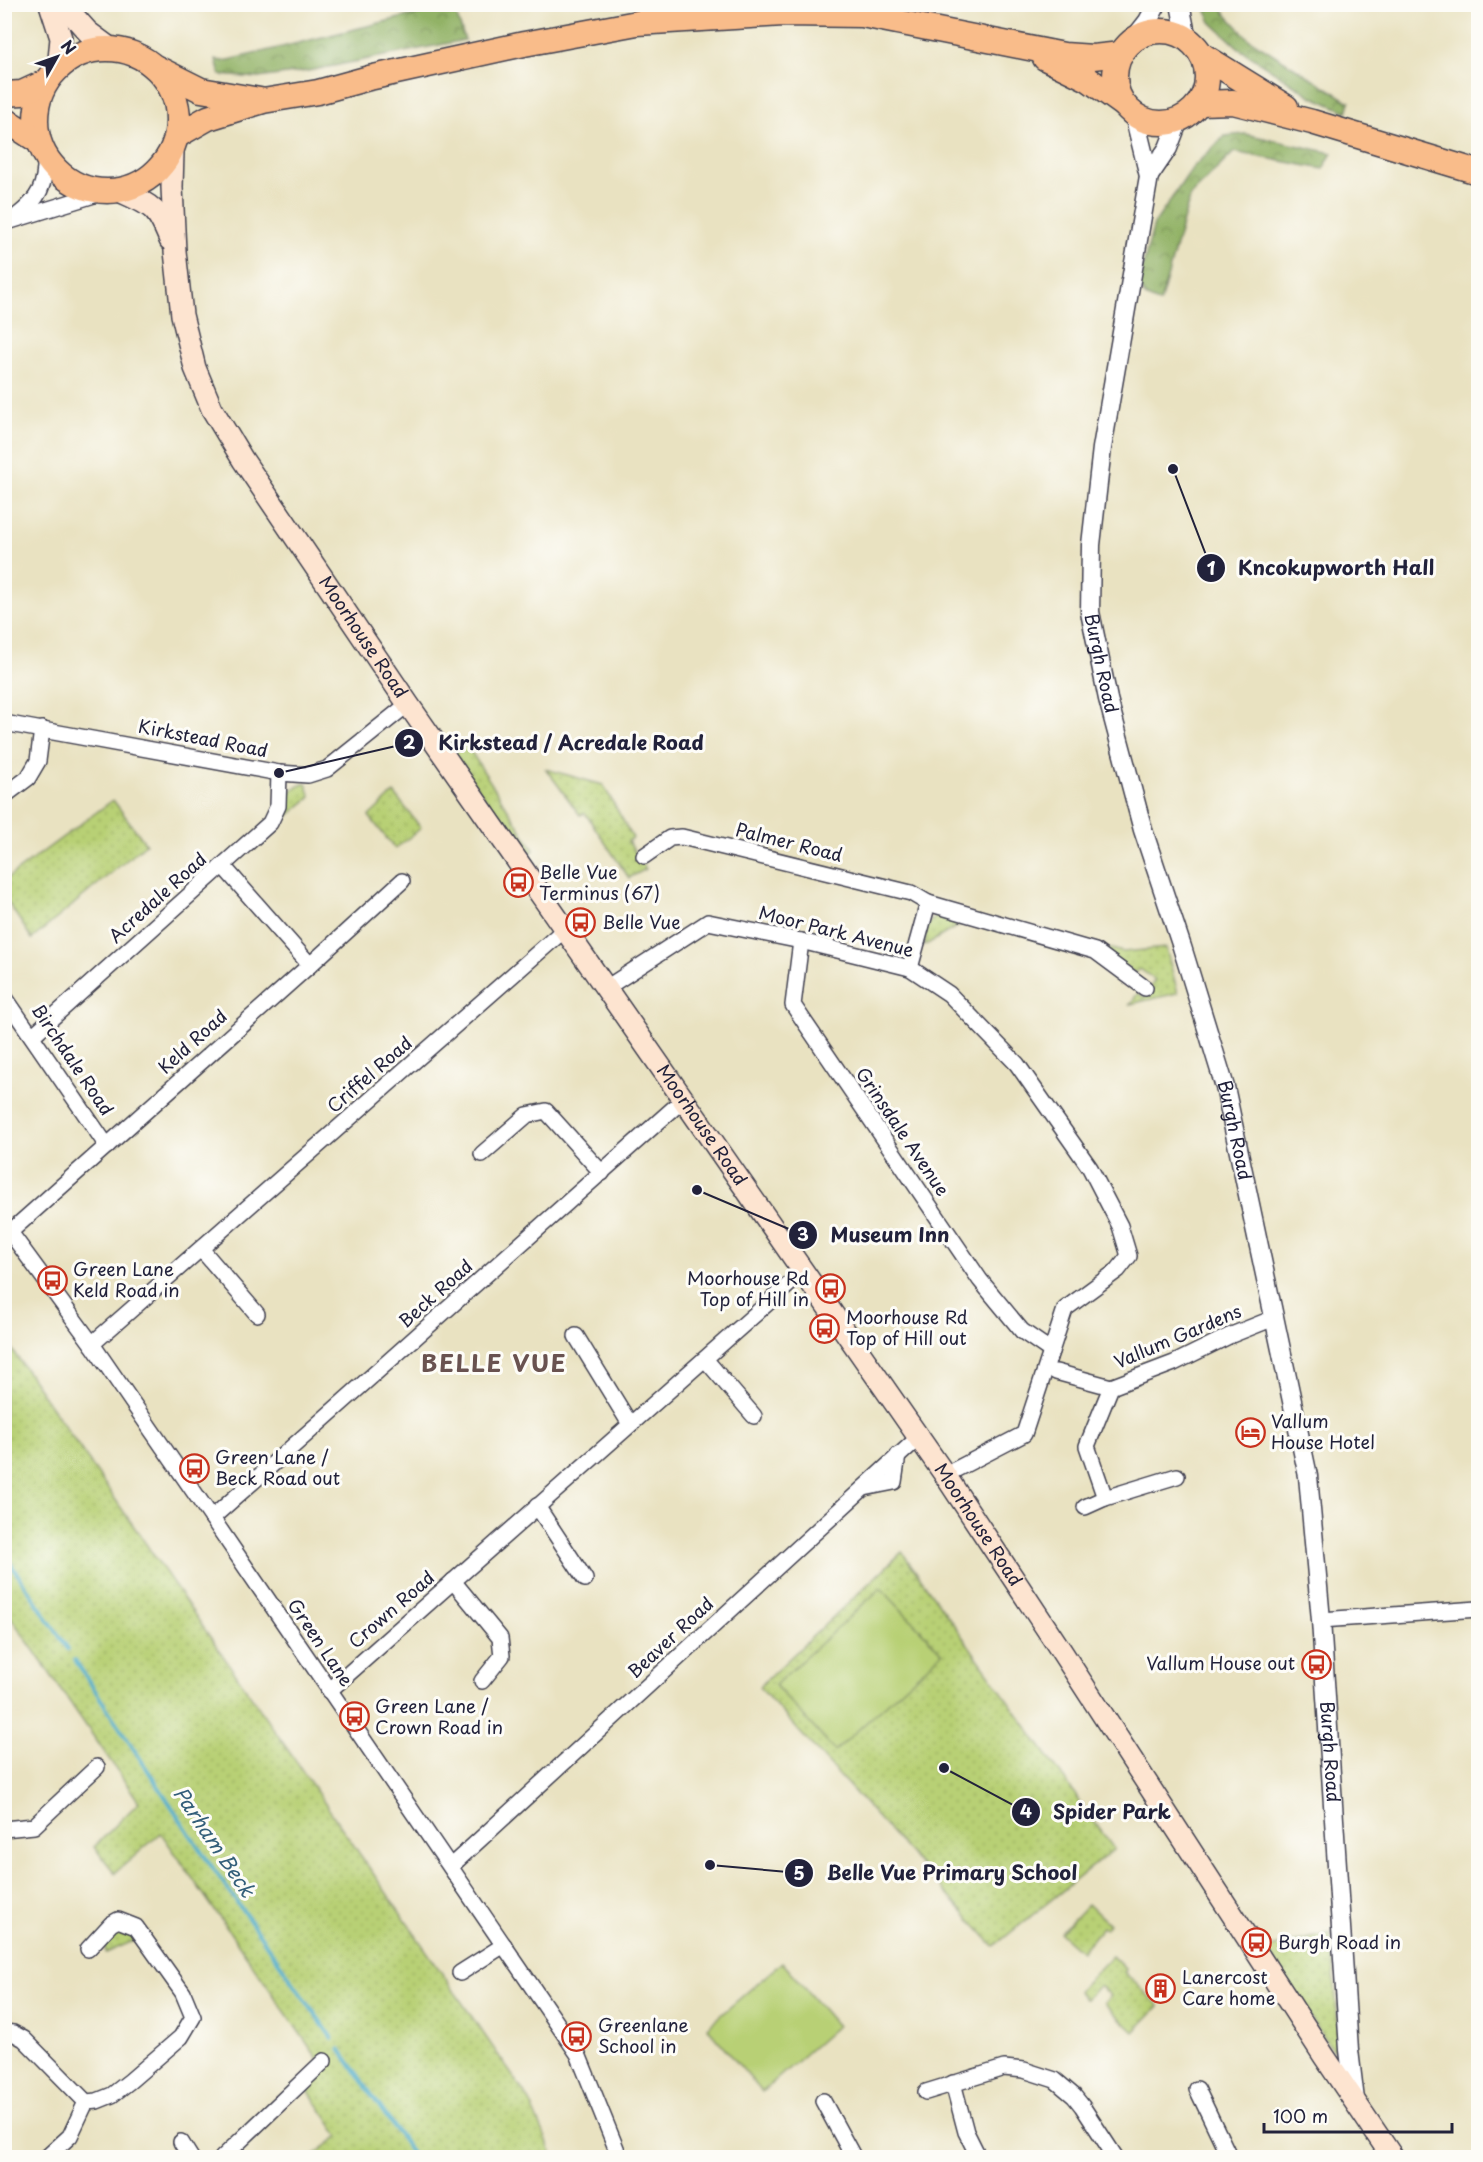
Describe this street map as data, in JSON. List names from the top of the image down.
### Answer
{
  "streets": {
    "main road": ["Moorhouse Road"],
    "street": [
      "Burgh Road",
      "Kirkstead Road",
      "Palmer Road",
      "Acredale Road",
      "Moor Park Avenue",
      "Keld Road",
      "Birchdale Road",
      "Criffel Road",
      "Grinsdale Avenue",
      "Beck Road",
      "Vallum Gardens",
      "Crown Road",
      "Beaver Road",
      "Green Lane"
    ]
  },
  "crossings": [
    ["Moorhouse Road", "Burgh Road"],
    ["Moorhouse Road", "Kirkstead Road"],
    ["Moorhouse Road", "Moor Park Avenue"],
    ["Moorhouse Road", "Criffel Road"],
    ["Moorhouse Road", "Beck Road"],
    ["Moorhouse Road", "Crown Road"],
    ["Moorhouse Road", "Beaver Road"],
    ["Burgh Road", "Vallum Gardens"],
    ["Kirkstead Road", "Acredale Road"],
    ["Acredale Road", "Birchdale Road"],
    ["Moor Park Avenue", "Grinsdale Avenue"],
    ["Keld Road", "Birchdale Road"],
    ["Keld Road", "Green Lane"],
    ["Criffel Road", "Green Lane"],
    ["Beck Road", "Green Lane"],
    ["Crown Road", "Green Lane"],
    ["Beaver Road", "Green Lane"]
  ],
  "districts": ["BELLE VUE"],
  "water": ["Parham Beck"],
  "places": {
    "other": [
      "Kncokupworth Hall",
      "Kirkstead / Acredale Road",
      "Museum Inn",
      "Spider Park",
      "Belle Vue Primary School"
    ],
    "bus stop": [
      "Belle Vue Terminus (67)",
      "Belle Vue",
      "Green Lane Keld Road in",
      "Moorhouse Rd Top of Hill in",
      "Moorhouse Rd Top of Hill out",
      "Green Lane / Beck Road out",
      "Vallum House out",
      "Green Lane / Crown Road in",
      "Burgh Road in",
      "Greenlane School in"
    ],
    "hotel": ["Vallum House Hotel"],
    "building": ["Lanercost Care home"]
  },
  "scale_bar": "100 m",
  "north": "top right"
}
